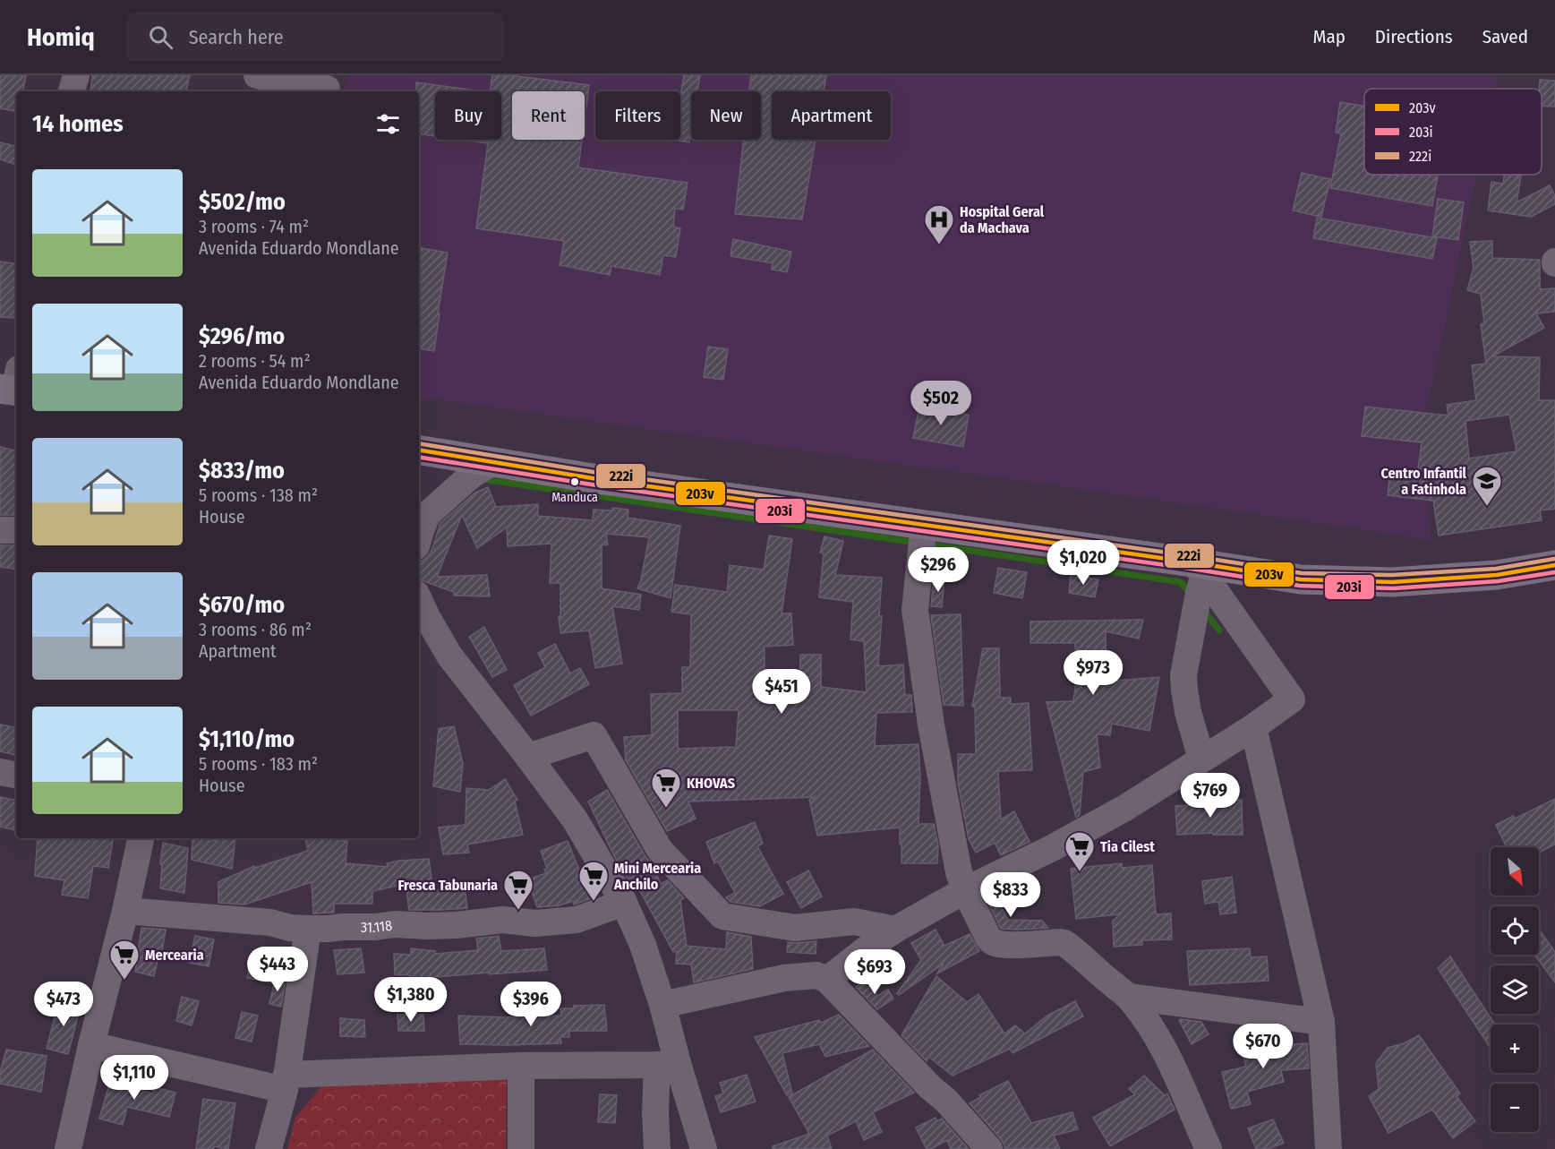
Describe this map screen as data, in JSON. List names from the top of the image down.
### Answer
{
  "streets": {
    "street": ["31.118"]
  },
  "places": {
    "hospital": ["Hospital Geral da Machava"],
    "other": ["Manduca"],
    "school or university": ["Centro Infantil a Fatinhola"],
    "supermarket": [
      "KHOVAS",
      "Tia Cilest",
      "Mini Mercearia Anchilo",
      "Fresca Tabunaria",
      "Mercearia"
    ]
  },
  "lines": ["transit line 222i", "transit line 203v", "transit line 203i"],
  "legend": ["203v", "203i", "222i"],
  "north": "bottom right",
  "page": {
    "header": "Homiq",
    "search": "Search here",
    "nav": ["Map", "Directions", "Saved"],
    "chip": [
      "Buy",
      "Rent",
      "Filters",
      "New",
      "Apartment"
    ],
    "heading": "14 homes",
    "list": [
      {
        "name": "$502/mo",
        "note": "3 rooms · 74 m² · Avenida Eduardo Mondlane"
      },
      {
        "name": "$296/mo",
        "note": "2 rooms · 54 m² · Avenida Eduardo Mondlane"
      },
      {
        "name": "$833/mo",
        "note": "5 rooms · 138 m² · House"
      },
      {
        "name": "$670/mo",
        "note": "3 rooms · 86 m² · Apartment"
      },
      {
        "name": "$1,110/mo",
        "note": "5 rooms · 183 m² · House"
      }
    ],
    "price": [
      "$502",
      "$1,020",
      "$296",
      "$973",
      "$451",
      "$769",
      "$833",
      "$443",
      "$693",
      "$1,380",
      "$473",
      "$396",
      "$670",
      "$1,110"
    ],
    "map_buttons": ["+", "−"]
  }
}
